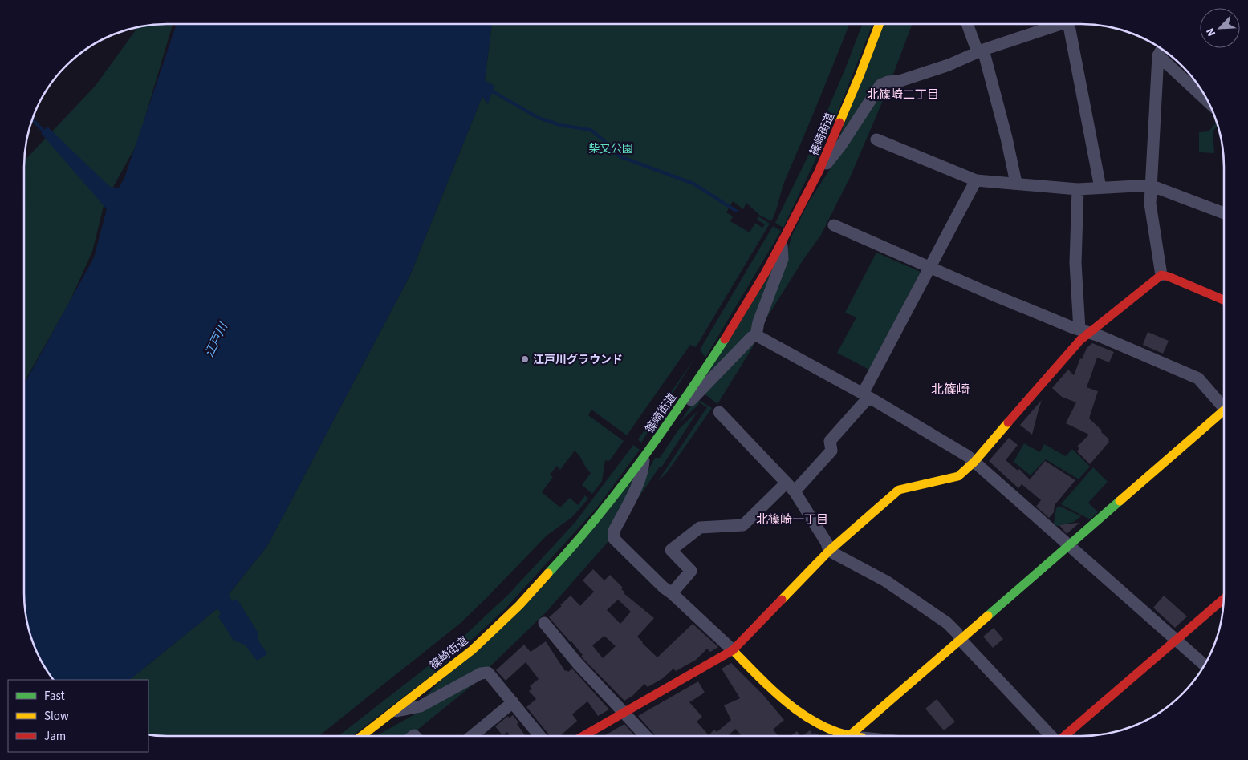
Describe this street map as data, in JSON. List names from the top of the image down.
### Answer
{
  "streets": {
    "street": ["篠崎街道"]
  },
  "districts": ["北篠崎二丁目", "北篠崎", "北篠崎一丁目"],
  "water": ["江戸川"],
  "parks": ["柴又公園"],
  "places": ["江戸川グラウンド"],
  "legend": ["Fast", "Slow", "Jam"],
  "north": "bottom left"
}
